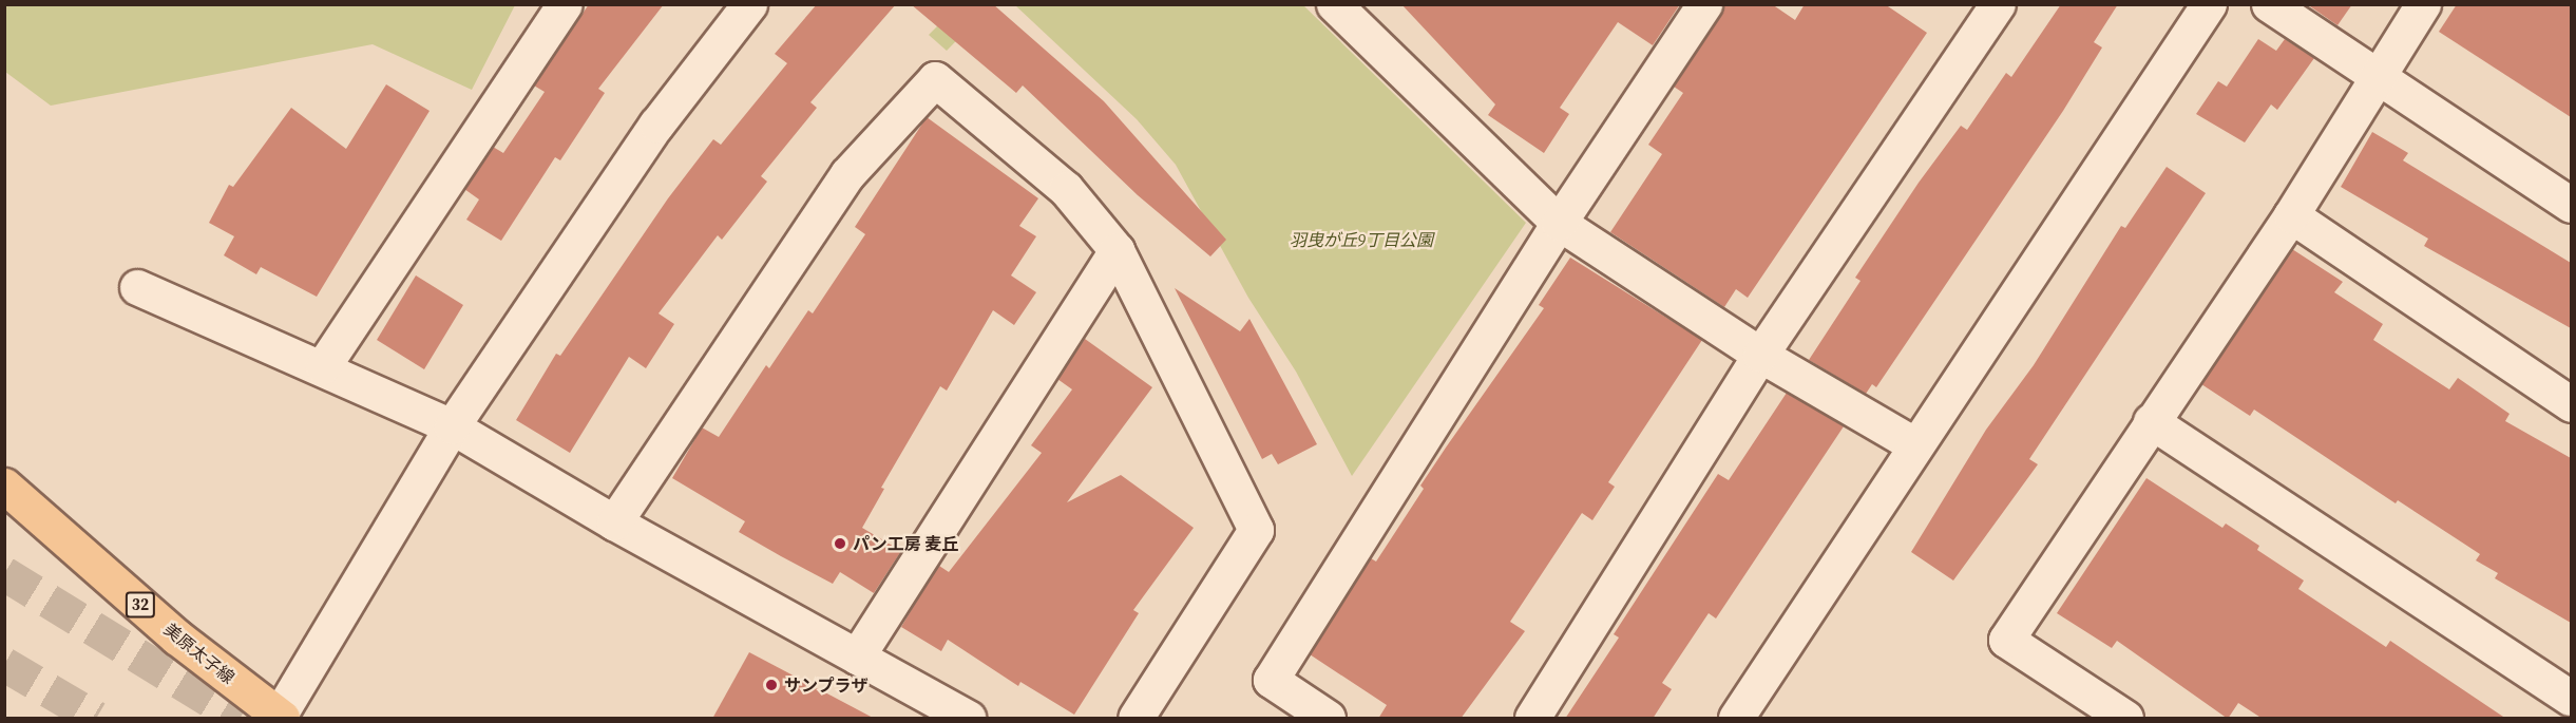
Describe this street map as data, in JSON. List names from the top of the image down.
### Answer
{
  "streets": {
    "main road": ["32", "美原太子線"]
  },
  "parks": ["羽曳が丘9丁目公園"],
  "places": ["パン工房 麦丘", "サンプラザ"]
}
